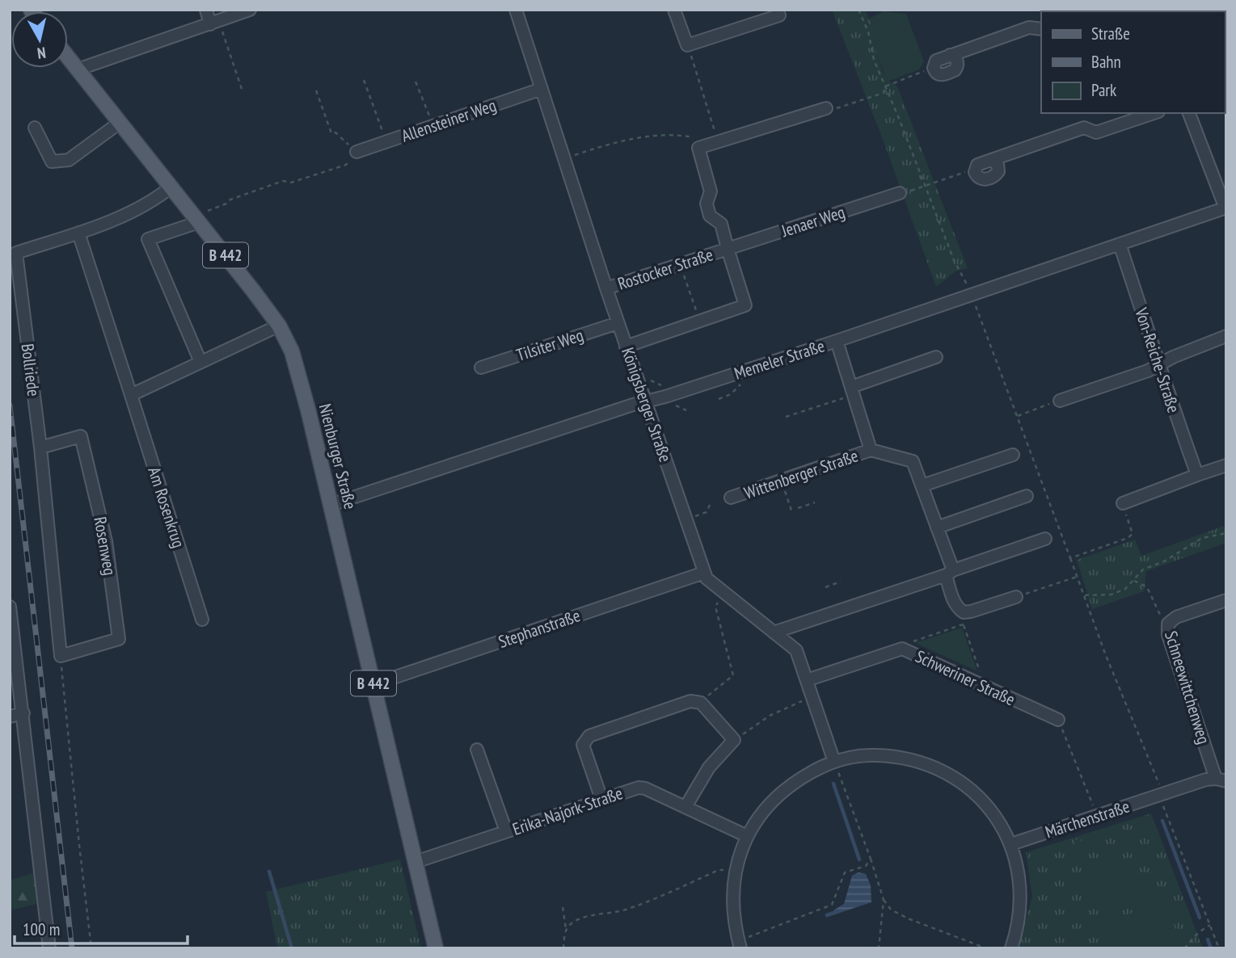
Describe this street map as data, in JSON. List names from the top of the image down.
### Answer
{
  "streets": {
    "main road": ["B 442", "Nienburger Straße"],
    "street": [
      "Allensteiner Weg",
      "Jenaer Weg",
      "Rostocker Straße",
      "Tilsiter Weg",
      "Memeler Straße",
      "Von-Reiche-Straße",
      "Bollriede",
      "Königsberger Straße",
      "Wittenberger Straße",
      "Am Rosenkrug",
      "Rosenweg",
      "Stephanstraße",
      "Schweriner Straße",
      "Schneewittchenweg",
      "Erika-Najork-Straße",
      "Märchenstraße"
    ]
  },
  "crossings": [
    ["Allensteiner Weg", "Königsberger Straße"],
    ["Jenaer Weg", "Rostocker Straße"],
    ["Rostocker Straße", "Königsberger Straße"],
    ["Tilsiter Weg", "Königsberger Straße"],
    ["Memeler Straße", "Von-Reiche-Straße"],
    ["Memeler Straße", "Königsberger Straße"],
    ["Memeler Straße", "Nienburger Straße"],
    ["Memeler Straße", "Wittenberger Straße"],
    ["Bollriede", "Nienburger Straße"],
    ["Bollriede", "Am Rosenkrug"],
    ["Bollriede", "Rosenweg"],
    ["Königsberger Straße", "Stephanstraße"],
    ["Königsberger Straße", "Schweriner Straße"],
    ["Nienburger Straße", "Stephanstraße"],
    ["Nienburger Straße", "Erika-Najork-Straße"],
    ["Schneewittchenweg", "Märchenstraße"]
  ],
  "legend": ["Straße", "Bahn", "Park"],
  "scale_bar": "100 m",
  "north": "bottom"
}
